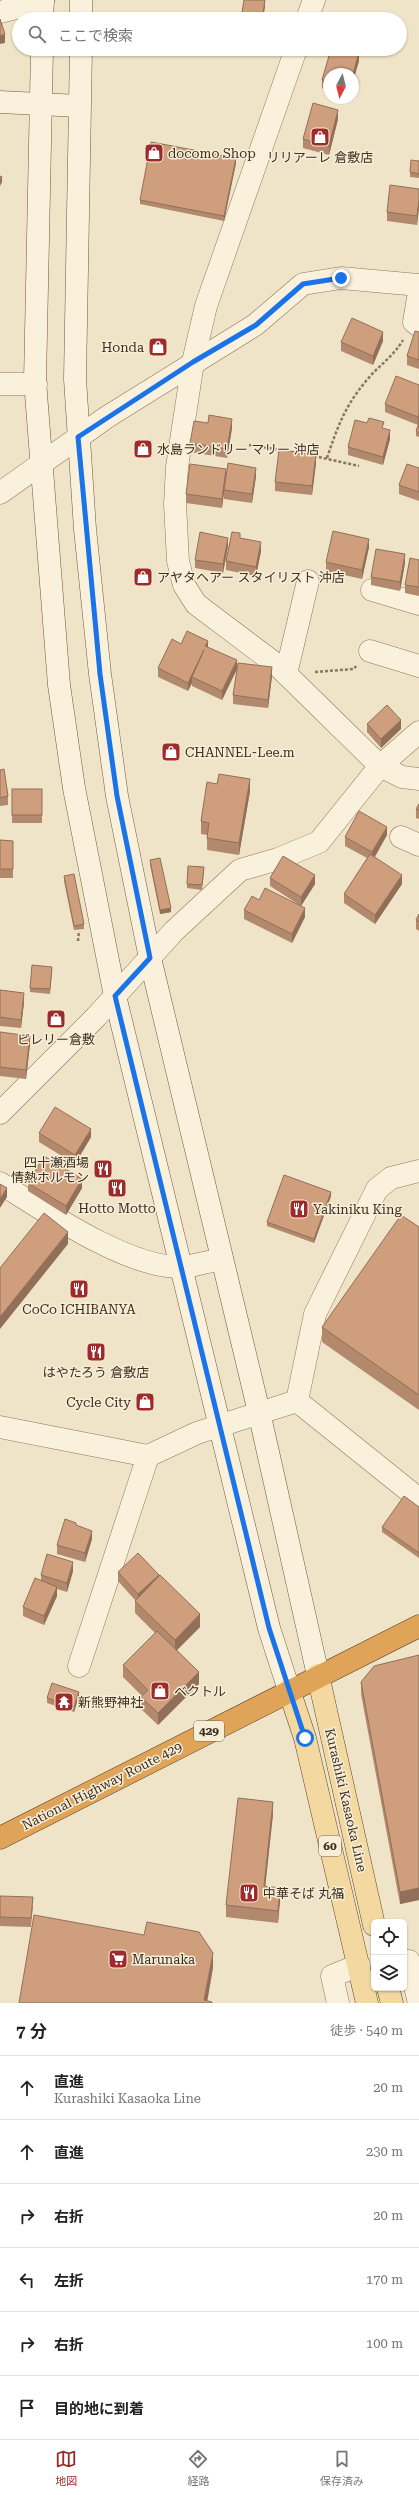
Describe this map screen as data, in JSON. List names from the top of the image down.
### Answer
{
  "streets": {
    "highway": ["429", "National Highway Route 429"],
    "main road": ["Kurashiki Kasaoka Line", "60"]
  },
  "crossings": [
    ["National Highway Route 429", "Kurashiki Kasaoka Line"]
  ],
  "places": {
    "shop": [
      "リリアーレ 倉敷店",
      "docomo Shop",
      "Honda",
      "水島ランドリー マリー 沖店",
      "アヤタヘアー スタイリスト 沖店",
      "CHANNEL-Lee.m",
      "ピレリー倉敷",
      "Cycle City",
      "ベクトル"
    ],
    "restaurant": [
      "四十瀬酒場 情熱ホルモン",
      "Hotto Motto",
      "Yakiniku King",
      "CoCo ICHIBANYA",
      "はやたろう 倉敷店",
      "中華そば 丸福"
    ],
    "temple": ["新熊野神社"],
    "supermarket": ["Marunaka"]
  },
  "north": "bottom",
  "page": {
    "search": "ここで検索",
    "heading": ["7 分", "徒歩 · 540 m"],
    "list": [
      ["直進", "Kurashiki Kasaoka Line", "20 m"],
      ["直進", "230 m"],
      ["右折", "20 m"],
      ["左折", "170 m"],
      ["右折", "100 m"],
      "目的地に到着"
    ],
    "nav": ["地図", "経路", "保存済み"]
  }
}
